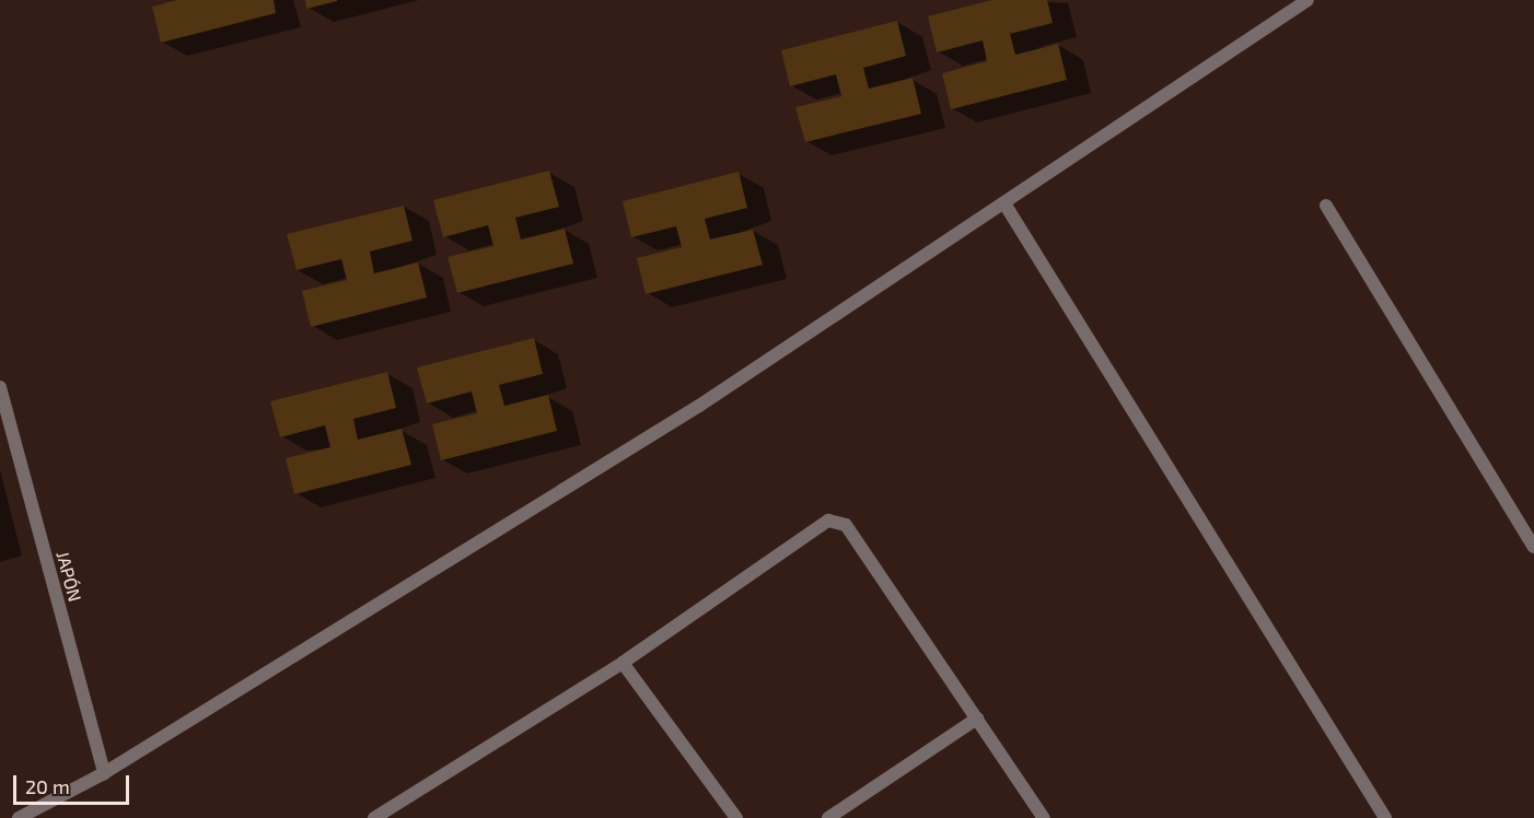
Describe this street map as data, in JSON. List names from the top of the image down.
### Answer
{
  "streets": {
    "street": ["JAPÓN"]
  },
  "scale_bar": "20 m"
}
